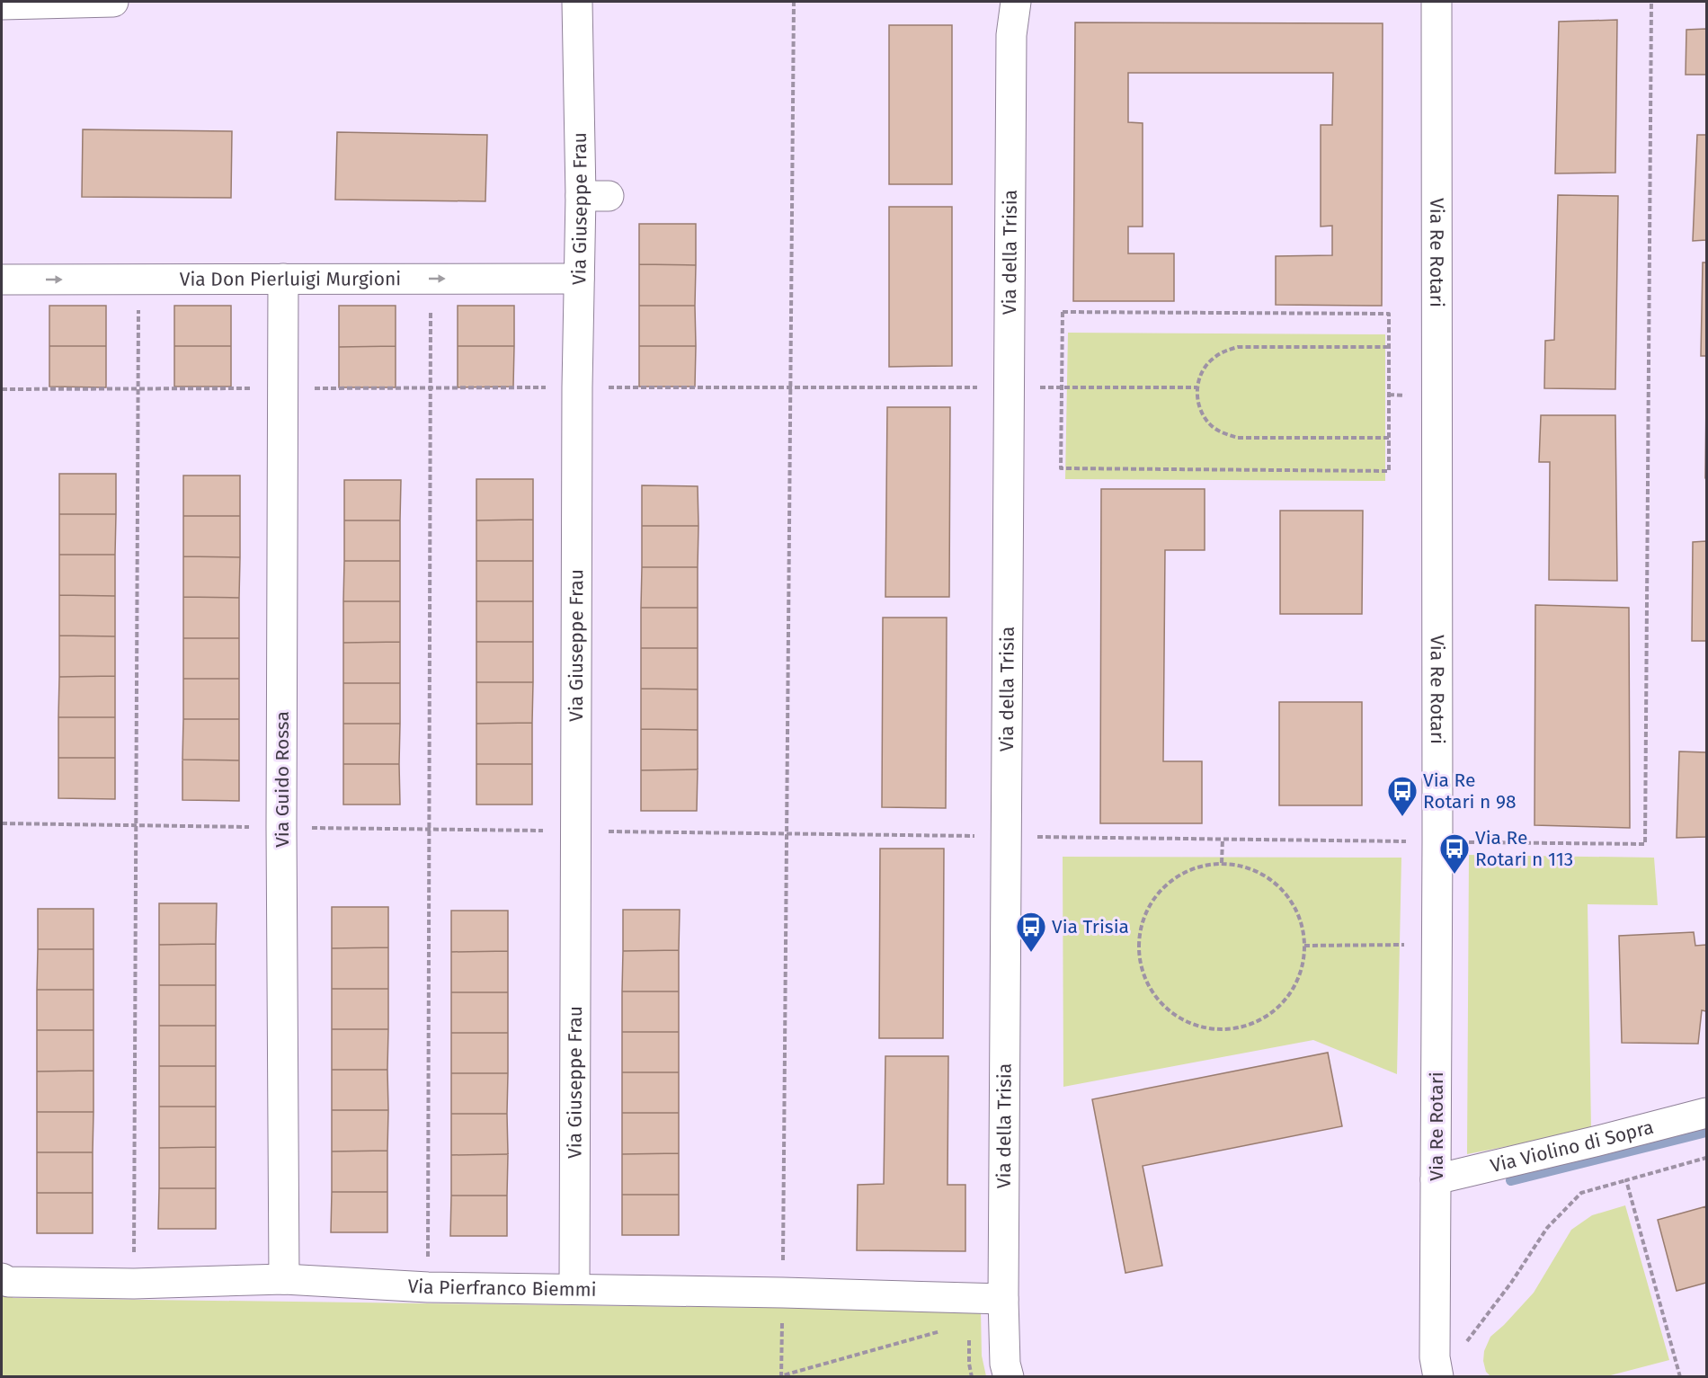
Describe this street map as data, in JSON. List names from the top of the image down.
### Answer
{
  "streets": {
    "street": [
      "Via Giuseppe Frau",
      "Via della Trisia",
      "Via Re Rotari",
      "Via Don Pierluigi Murgioni",
      "Via Guido Rossa",
      "Via Violino di Sopra",
      "Via Pierfranco Biemmi"
    ]
  },
  "crossings": [
    ["Via Giuseppe Frau", "Via Don Pierluigi Murgioni"],
    ["Via Giuseppe Frau", "Via Pierfranco Biemmi"],
    ["Via della Trisia", "Via Pierfranco Biemmi"],
    ["Via Re Rotari", "Via Violino di Sopra"],
    ["Via Don Pierluigi Murgioni", "Via Guido Rossa"],
    ["Via Guido Rossa", "Via Pierfranco Biemmi"]
  ],
  "one_way": ["Via Don Pierluigi Murgioni"],
  "places": {
    "bus stop": ["Via Re Rotari n 98", "Via Re Rotari n 113", "Via Trisia"]
  }
}
